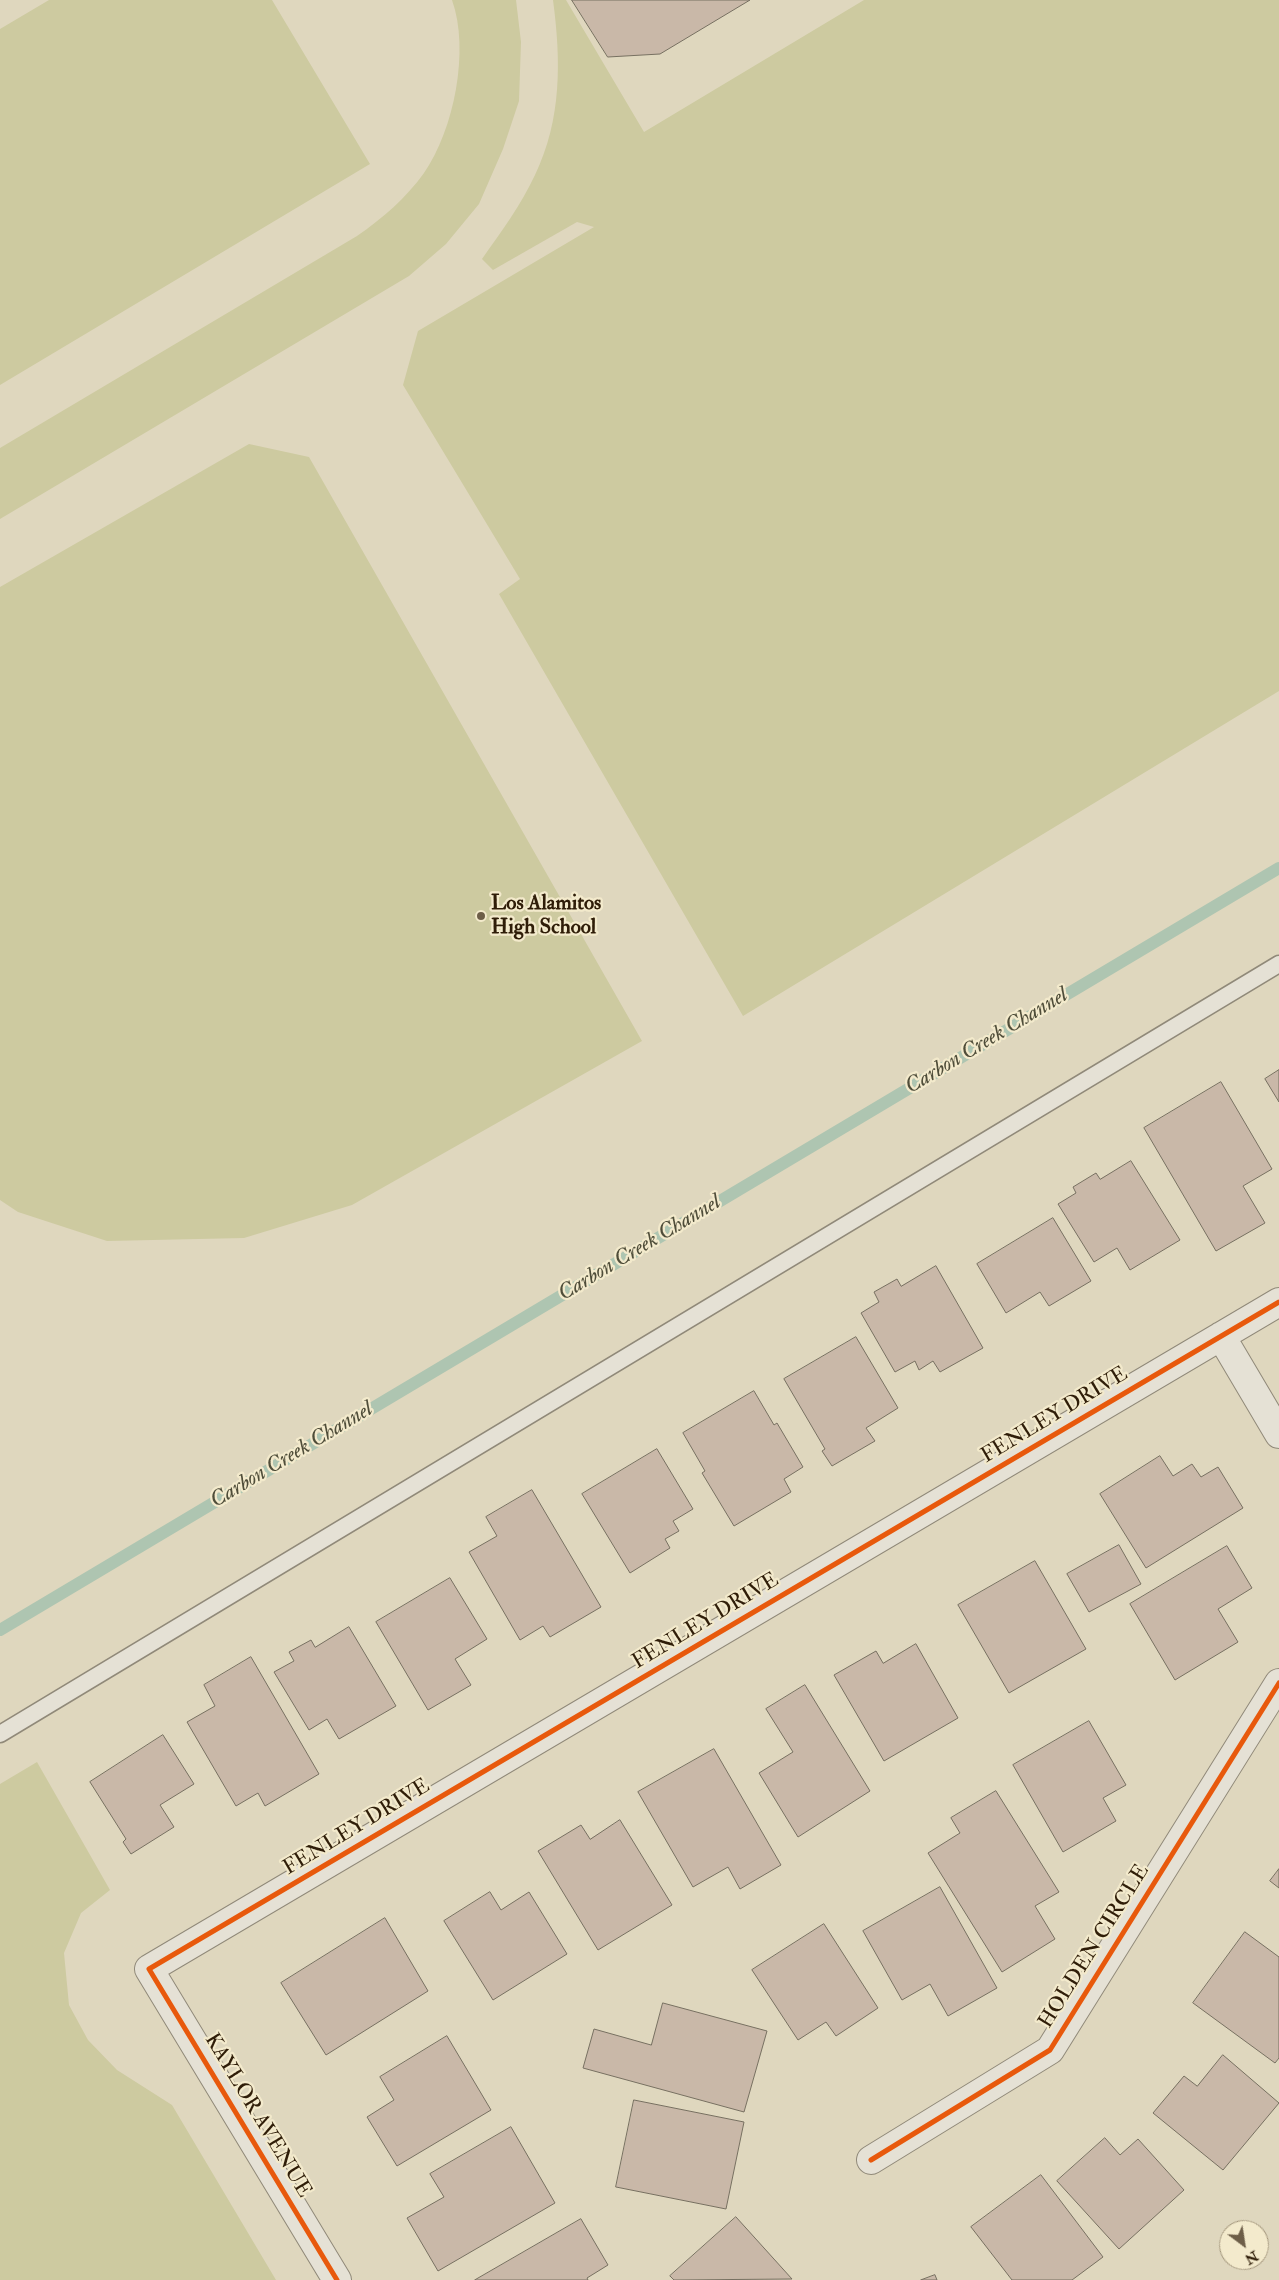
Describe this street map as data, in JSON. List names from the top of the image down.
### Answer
{
  "streets": {
    "street": ["FENLEY DRIVE", "HOLDEN CIRCLE", "KAYLOR AVENUE"]
  },
  "crossings": [
    ["FENLEY DRIVE", "KAYLOR AVENUE"]
  ],
  "water": ["Carbon Creek Channel"],
  "places": ["Los Alamitos High School"],
  "north": "bottom right"
}
